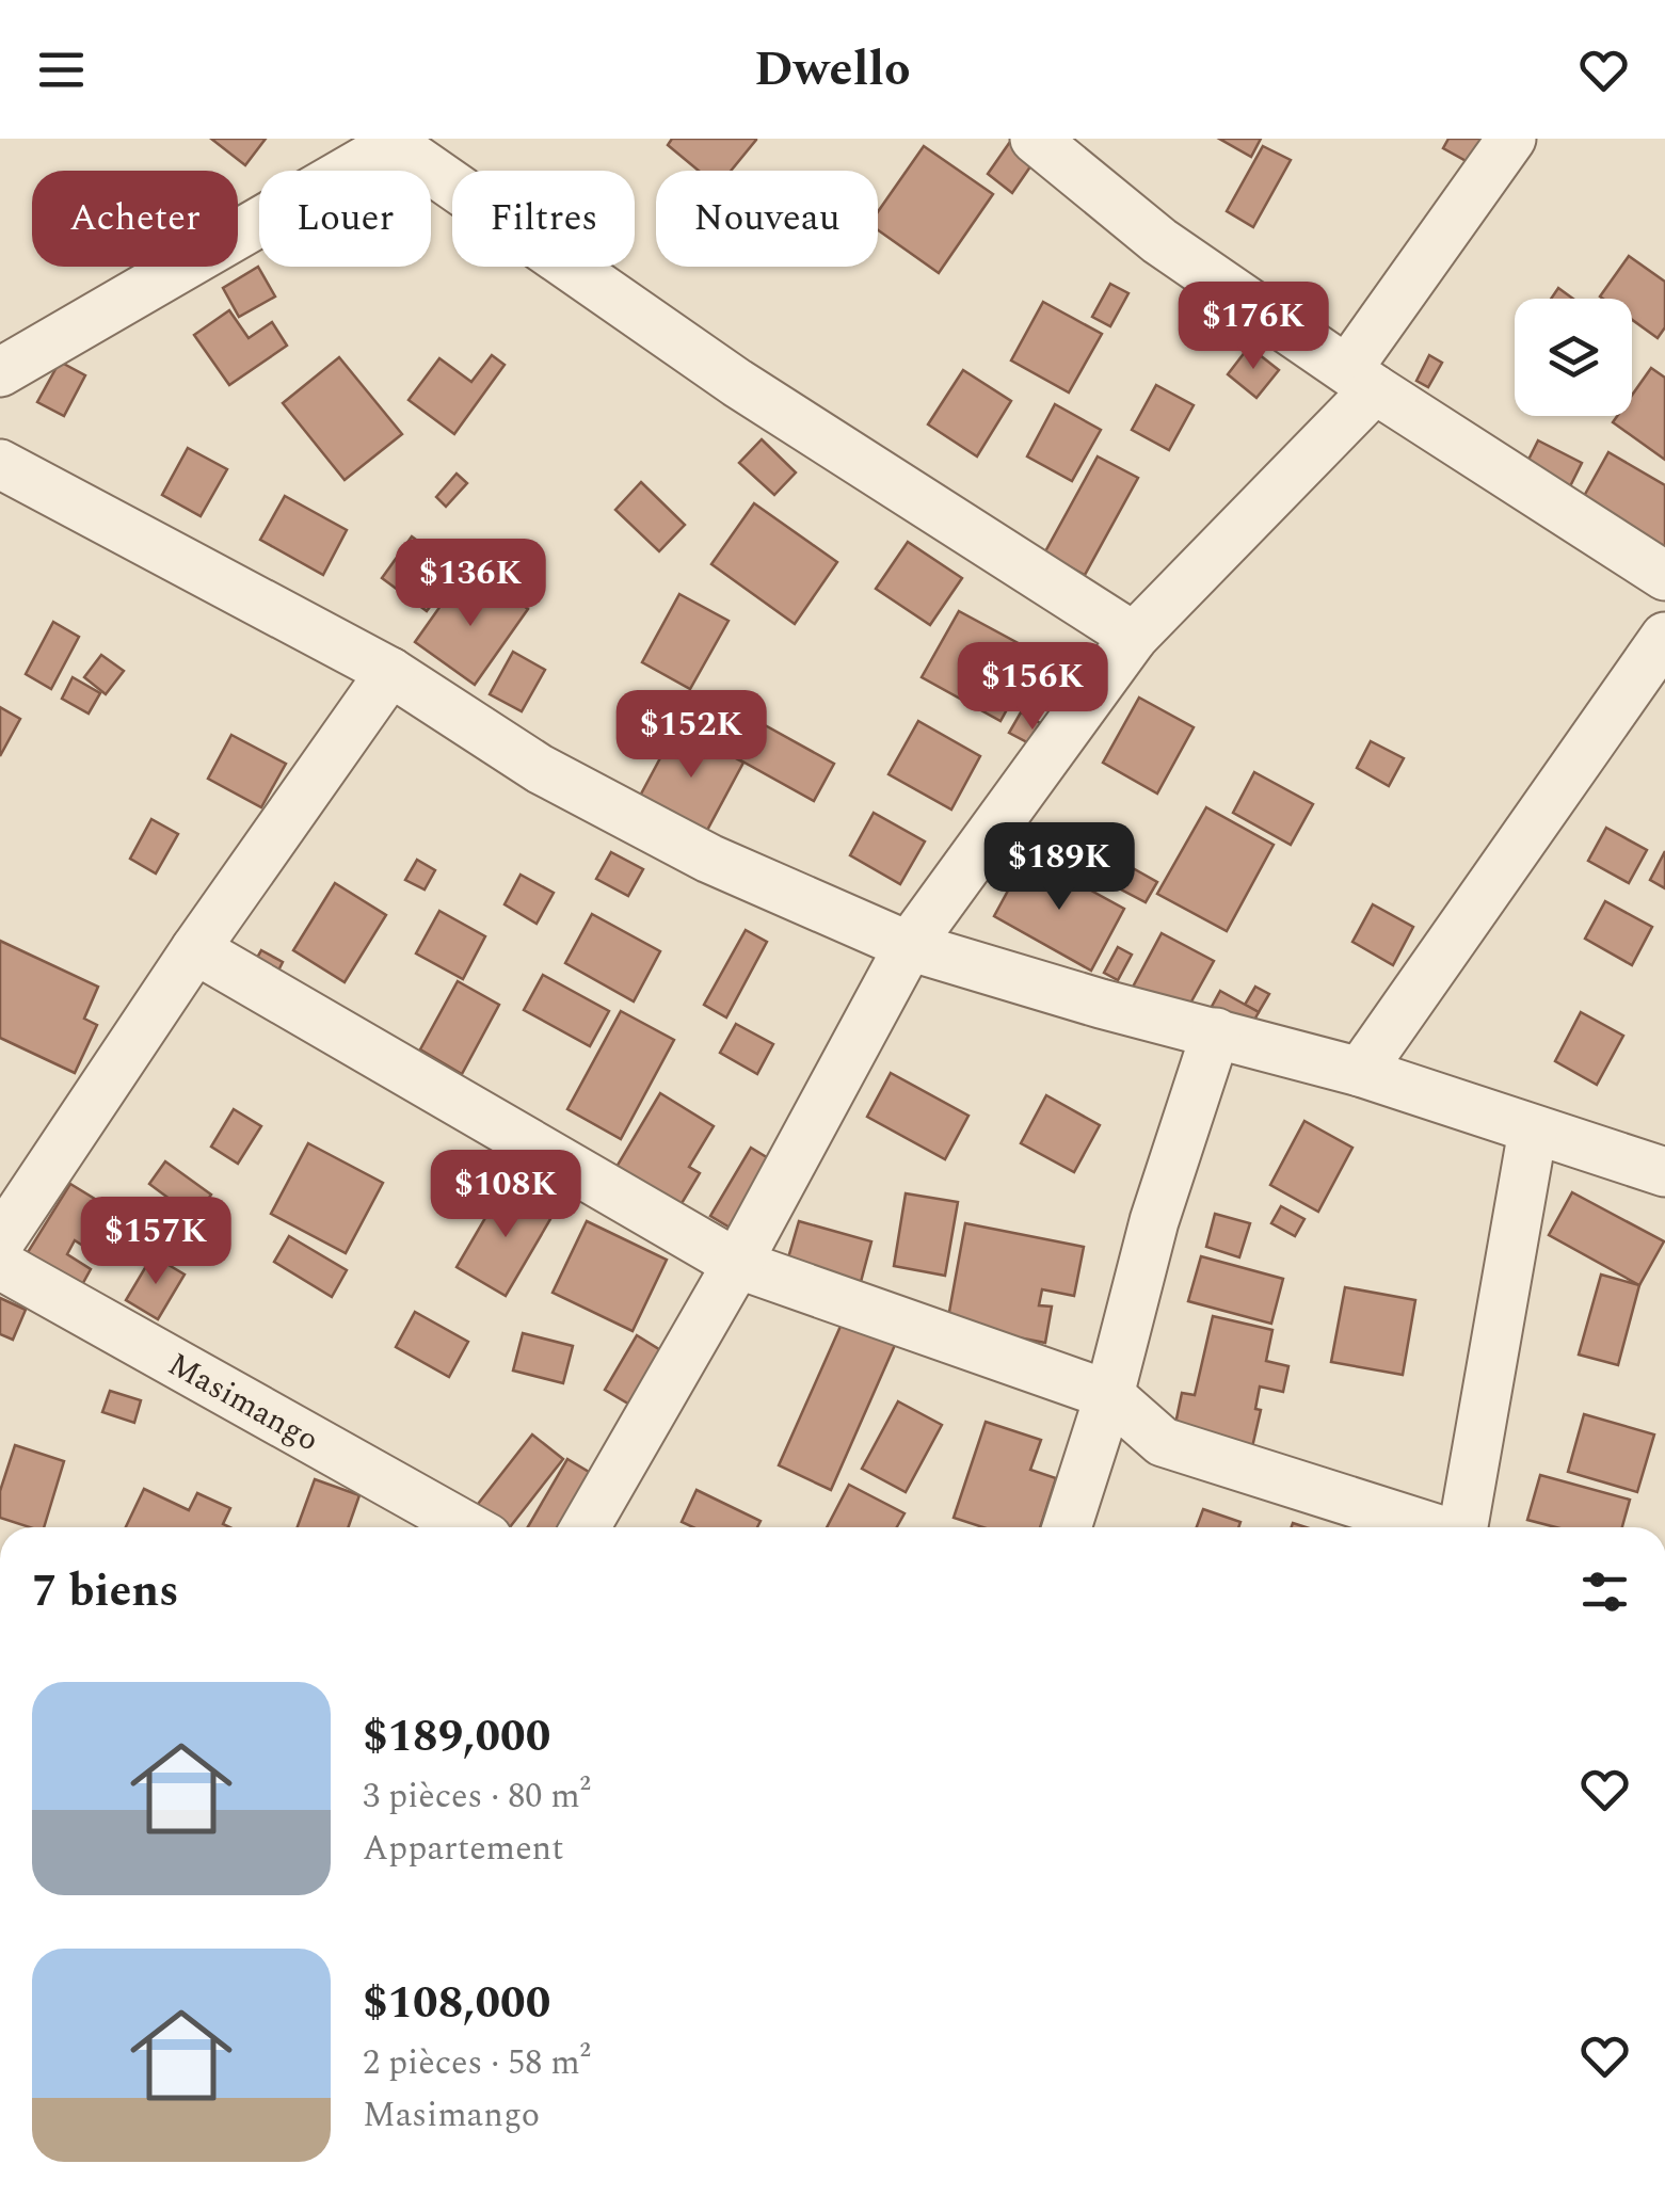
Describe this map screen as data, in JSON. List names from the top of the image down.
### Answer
{
  "streets": {
    "street": ["Masimango"]
  },
  "page": {
    "header": "Dwello",
    "chip": [
      "Acheter",
      "Louer",
      "Filtres",
      "Nouveau"
    ],
    "price": [
      "$176K",
      "$136K",
      "$156K",
      "$152K",
      "$189K",
      "$108K",
      "$157K"
    ],
    "heading": "7 biens",
    "list": [
      {
        "name": "$189,000",
        "note": "3 pièces · 80 m² · Appartement"
      },
      {
        "name": "$108,000",
        "note": "2 pièces · 58 m² · Masimango"
      }
    ]
  }
}
